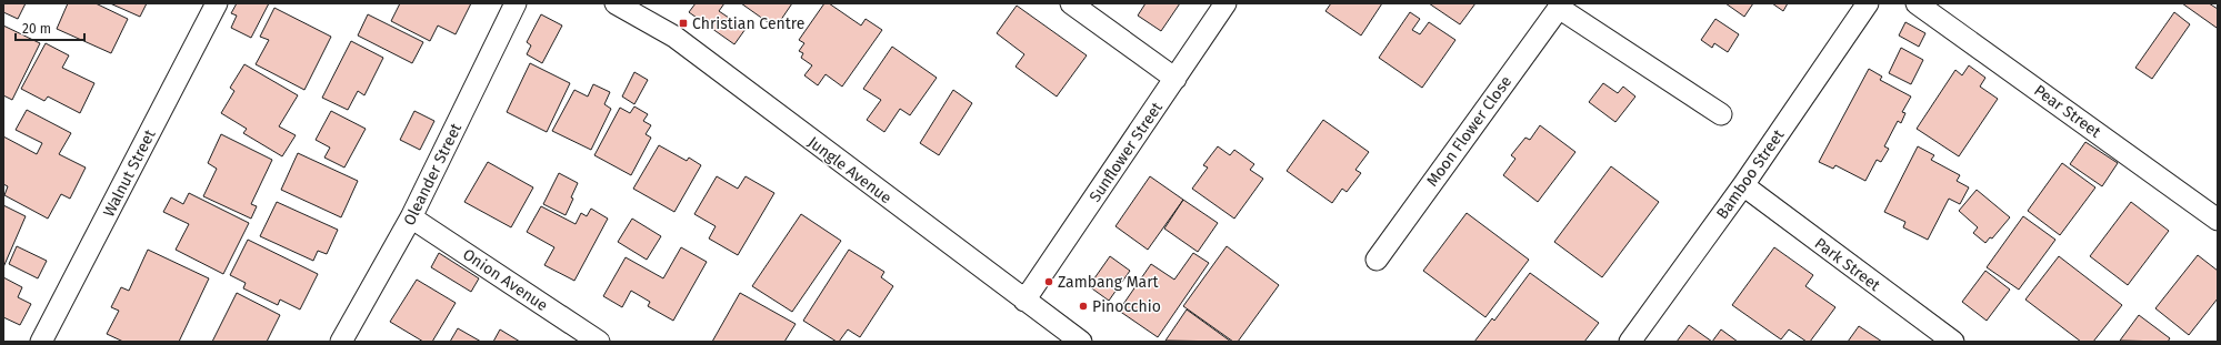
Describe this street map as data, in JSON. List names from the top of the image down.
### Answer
{
  "streets": {
    "street": [
      "Pear Street",
      "Moon Flower Close",
      "Sunflower Street",
      "Jungle Avenue",
      "Walnut Street",
      "Oleander Street",
      "Bamboo Street",
      "Park Street",
      "Onion Avenue"
    ]
  },
  "crossings": [
    ["Sunflower Street", "Jungle Avenue"],
    ["Oleander Street", "Onion Avenue"],
    ["Bamboo Street", "Park Street"]
  ],
  "places": {
    "transit": ["Christian Centre"],
    "other": ["Zambang Mart", "Pinocchio"]
  },
  "scale_bar": "20 m"
}
